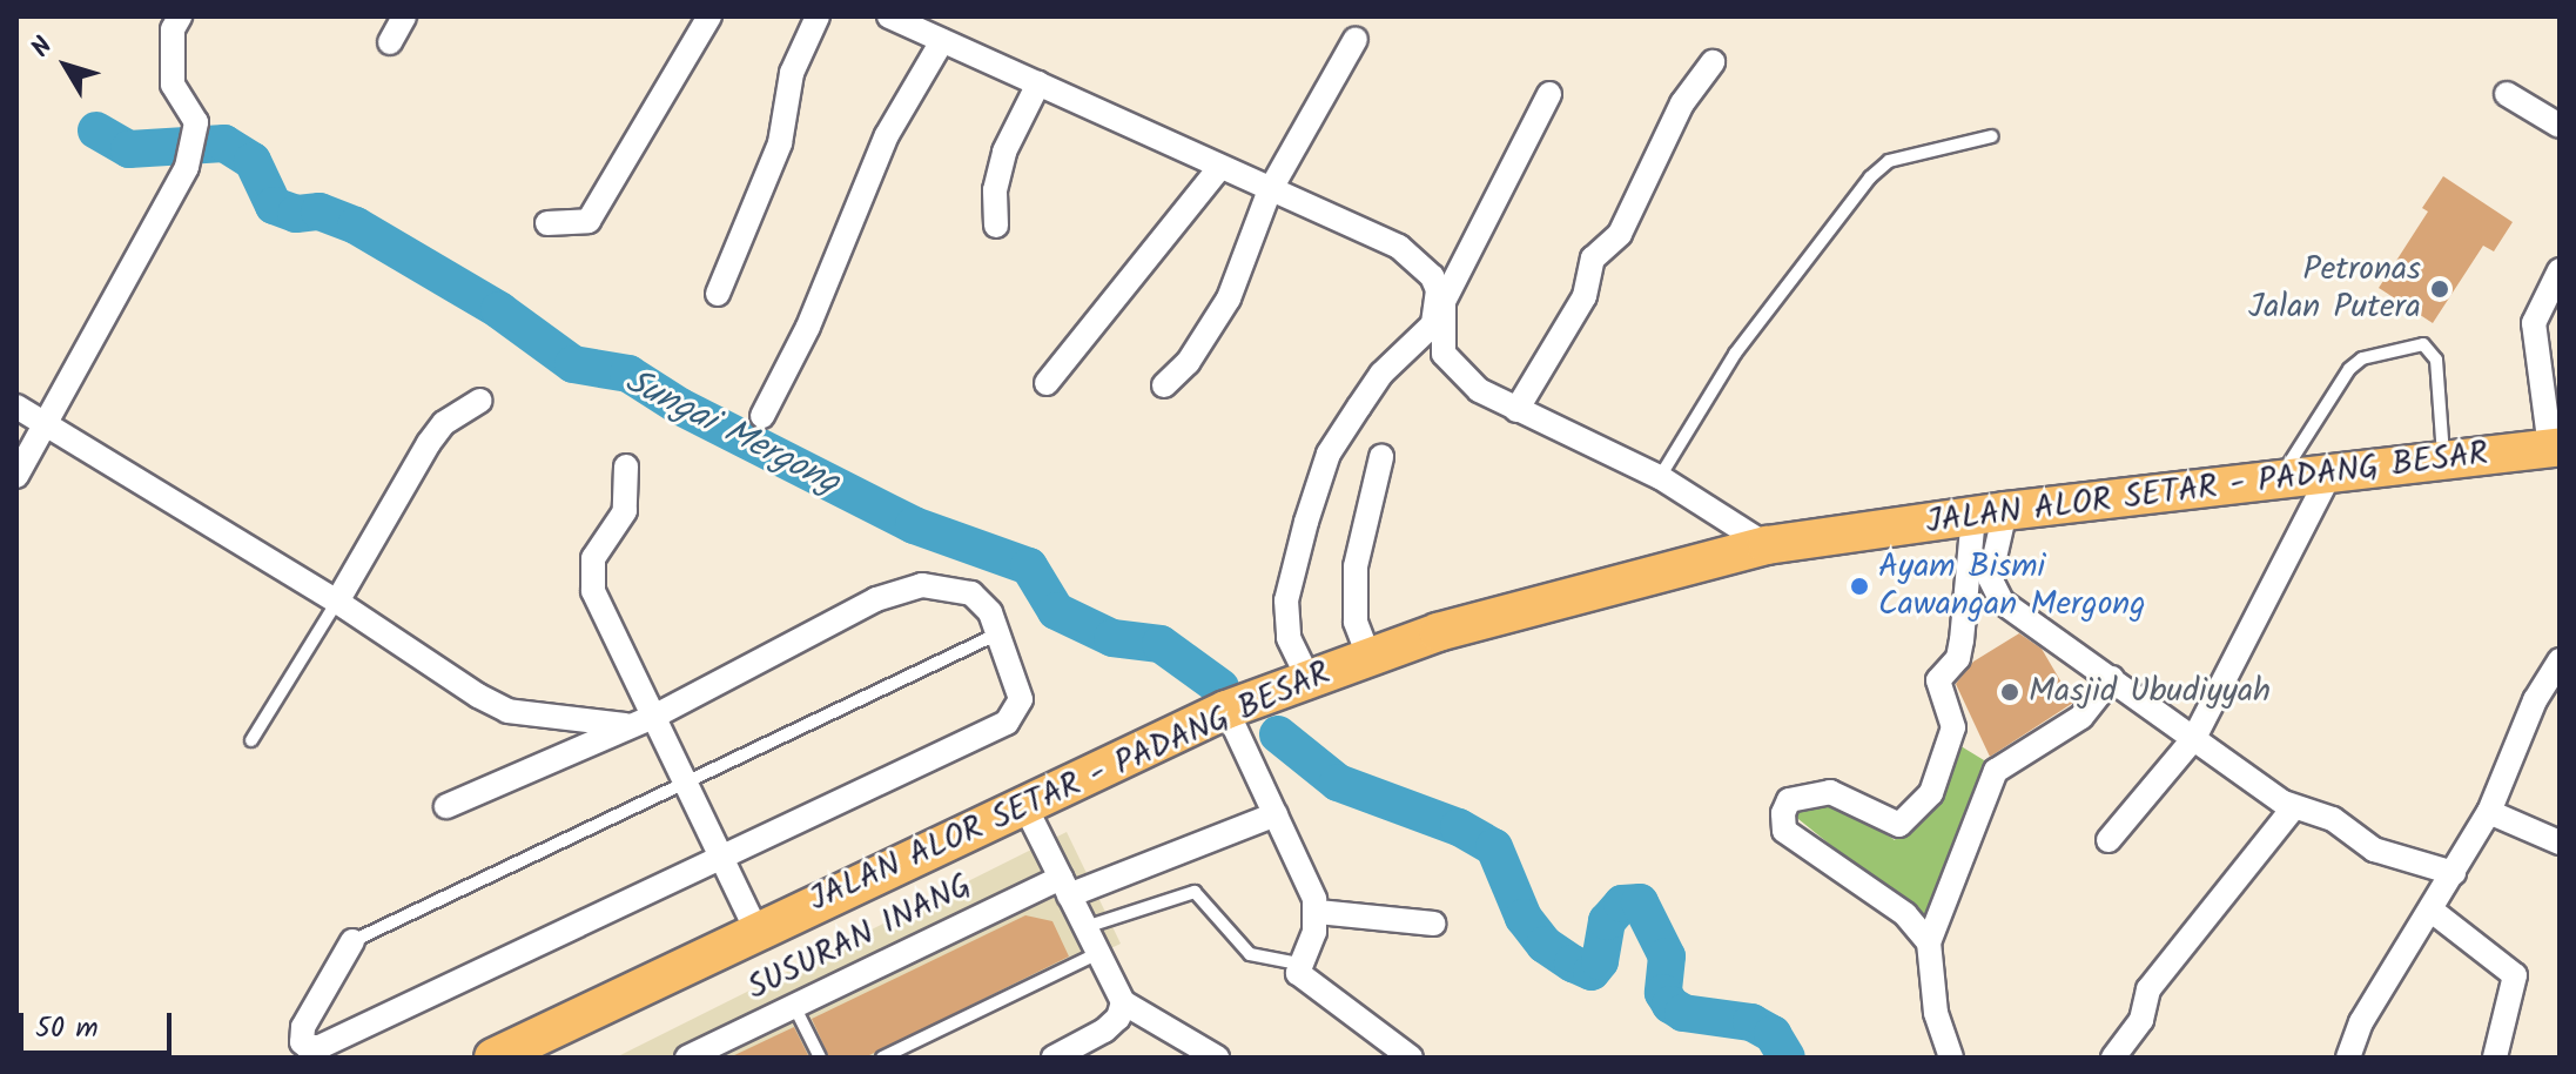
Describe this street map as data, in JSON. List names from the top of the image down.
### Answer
{
  "streets": {
    "main road": ["JALAN ALOR SETAR - PADANG BESAR"],
    "street": ["SUSURAN INANG"]
  },
  "water": ["Sungai Mergong"],
  "places": ["Petronas Jalan Putera", "Ayam Bismi Cawangan Mergong", "Masjid Ubudiyyah"],
  "scale_bar": "50 m",
  "north": "top left"
}
